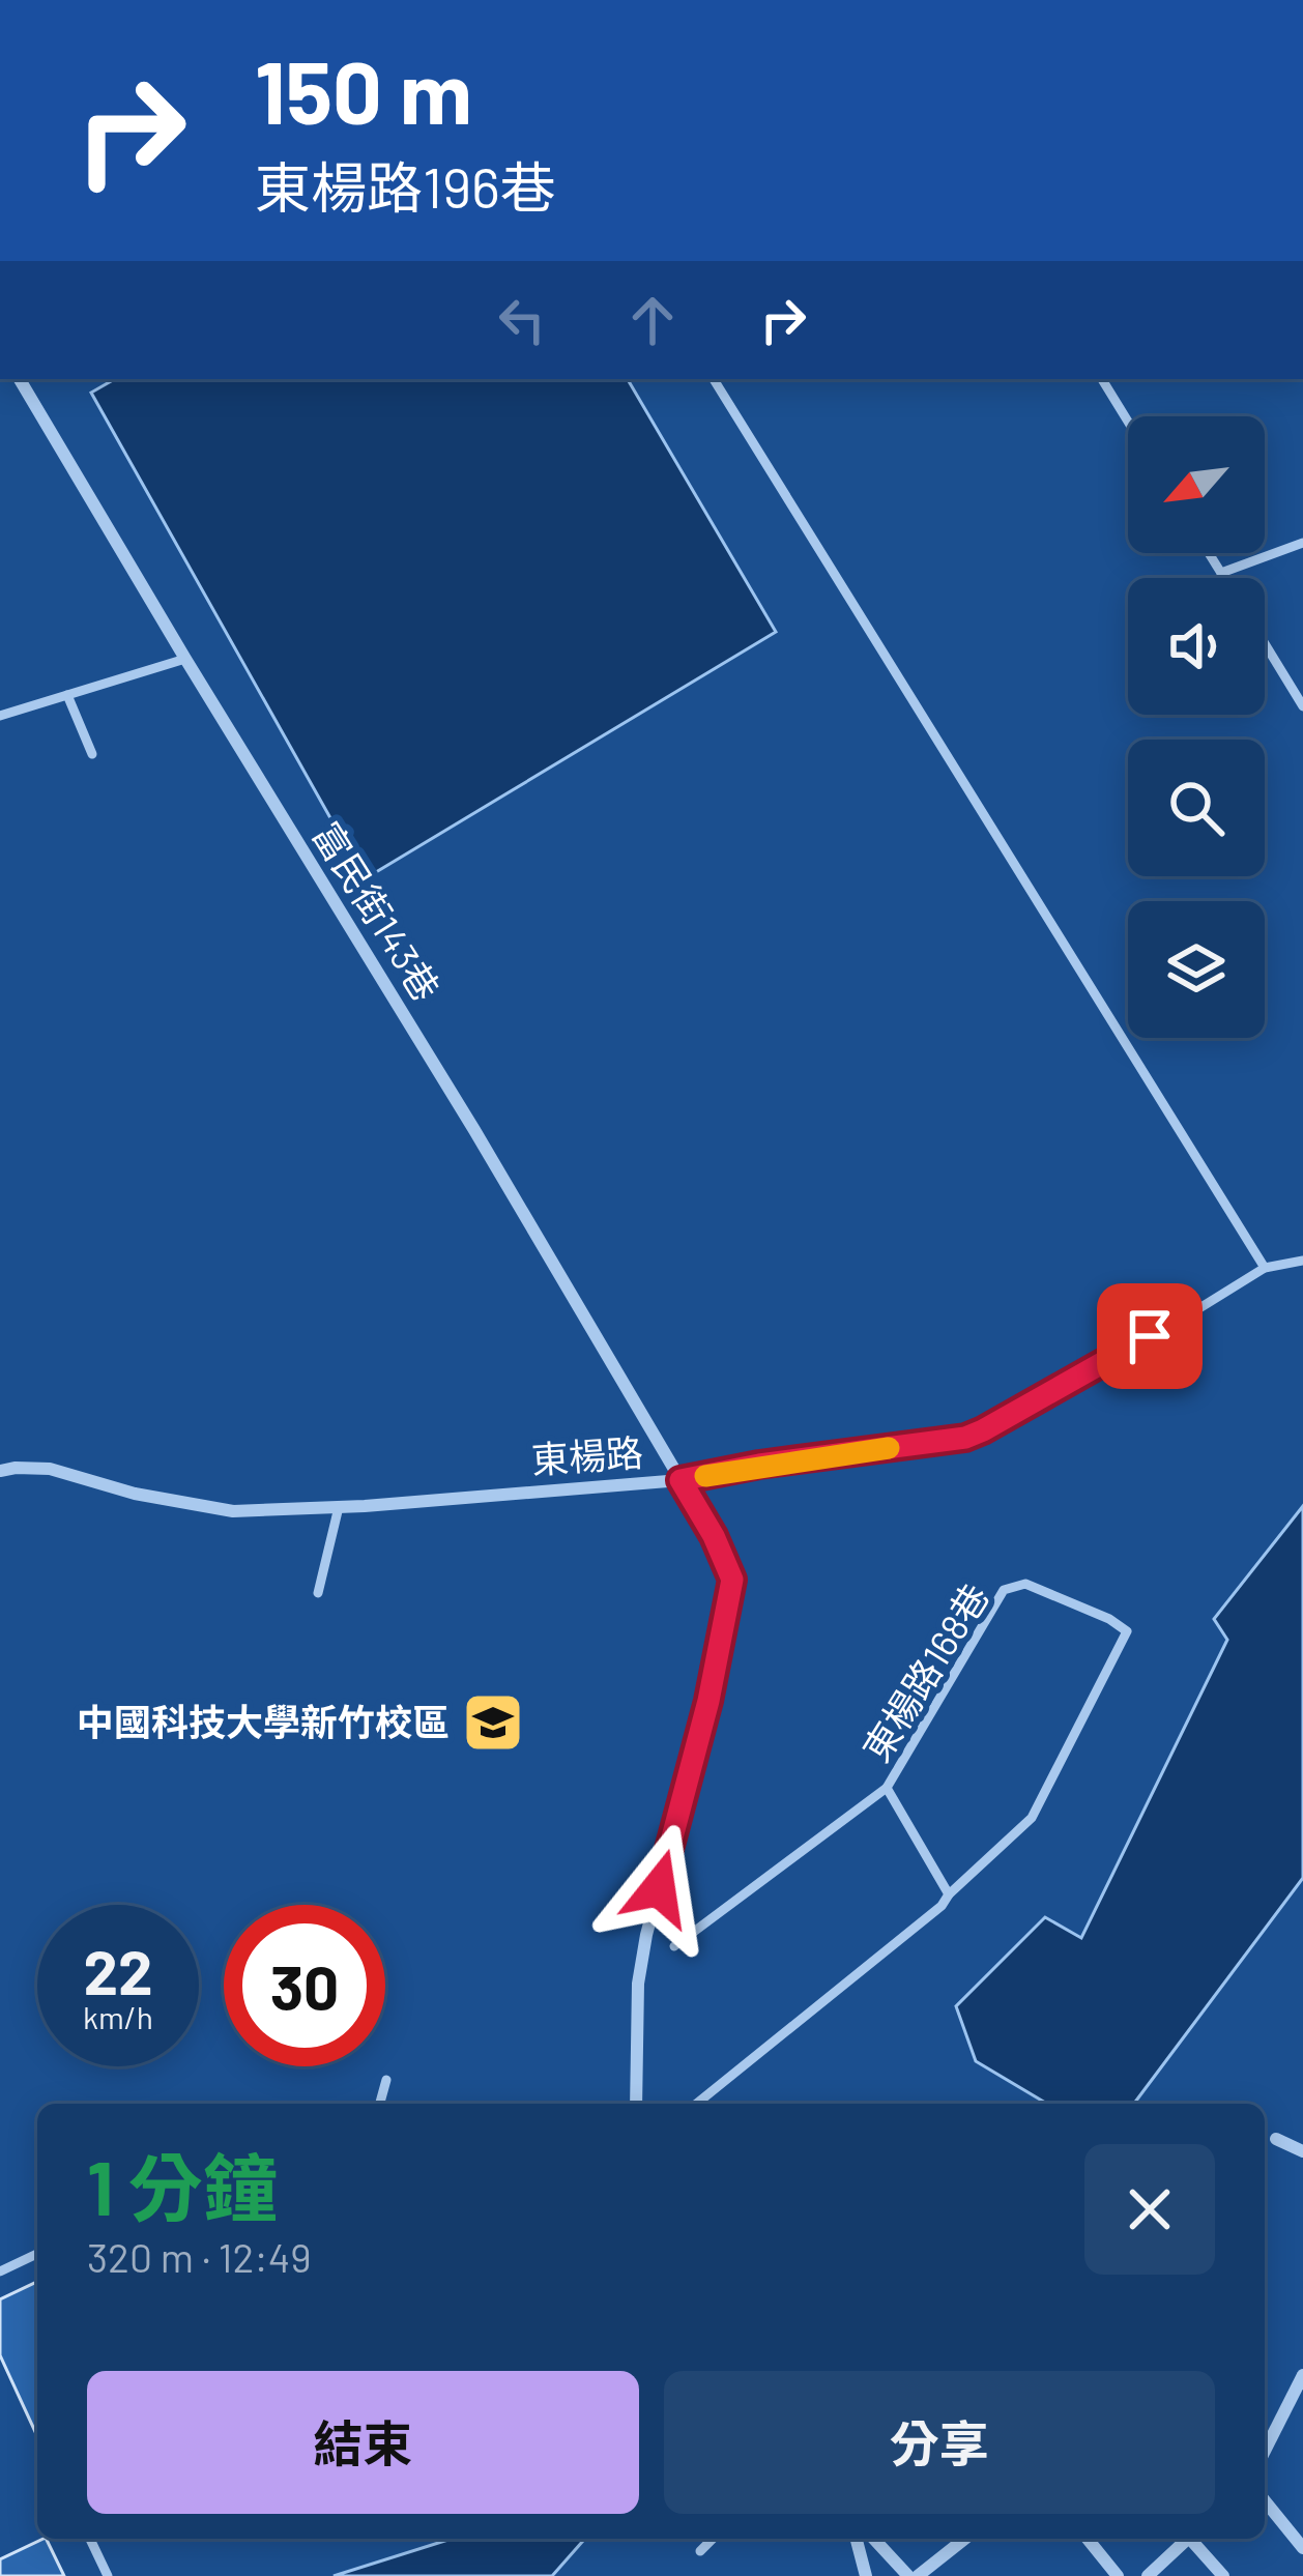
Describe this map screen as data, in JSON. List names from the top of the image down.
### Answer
{
  "streets": {
    "street": ["富民街143巷", "東楊路"],
    "lane": ["東楊路168巷"]
  },
  "crossings": [
    ["富民街143巷", "東楊路"]
  ],
  "places": {
    "school or university": ["中國科技大學新竹校區"]
  },
  "north": "bottom left",
  "page": {
    "turn": ["150 m", "東楊路196巷"],
    "speed": "22 km/h",
    "limit": "30",
    "heading": ["1 分鐘", "320 m · 12:49"],
    "buttons": ["結束", "分享"]
  }
}
